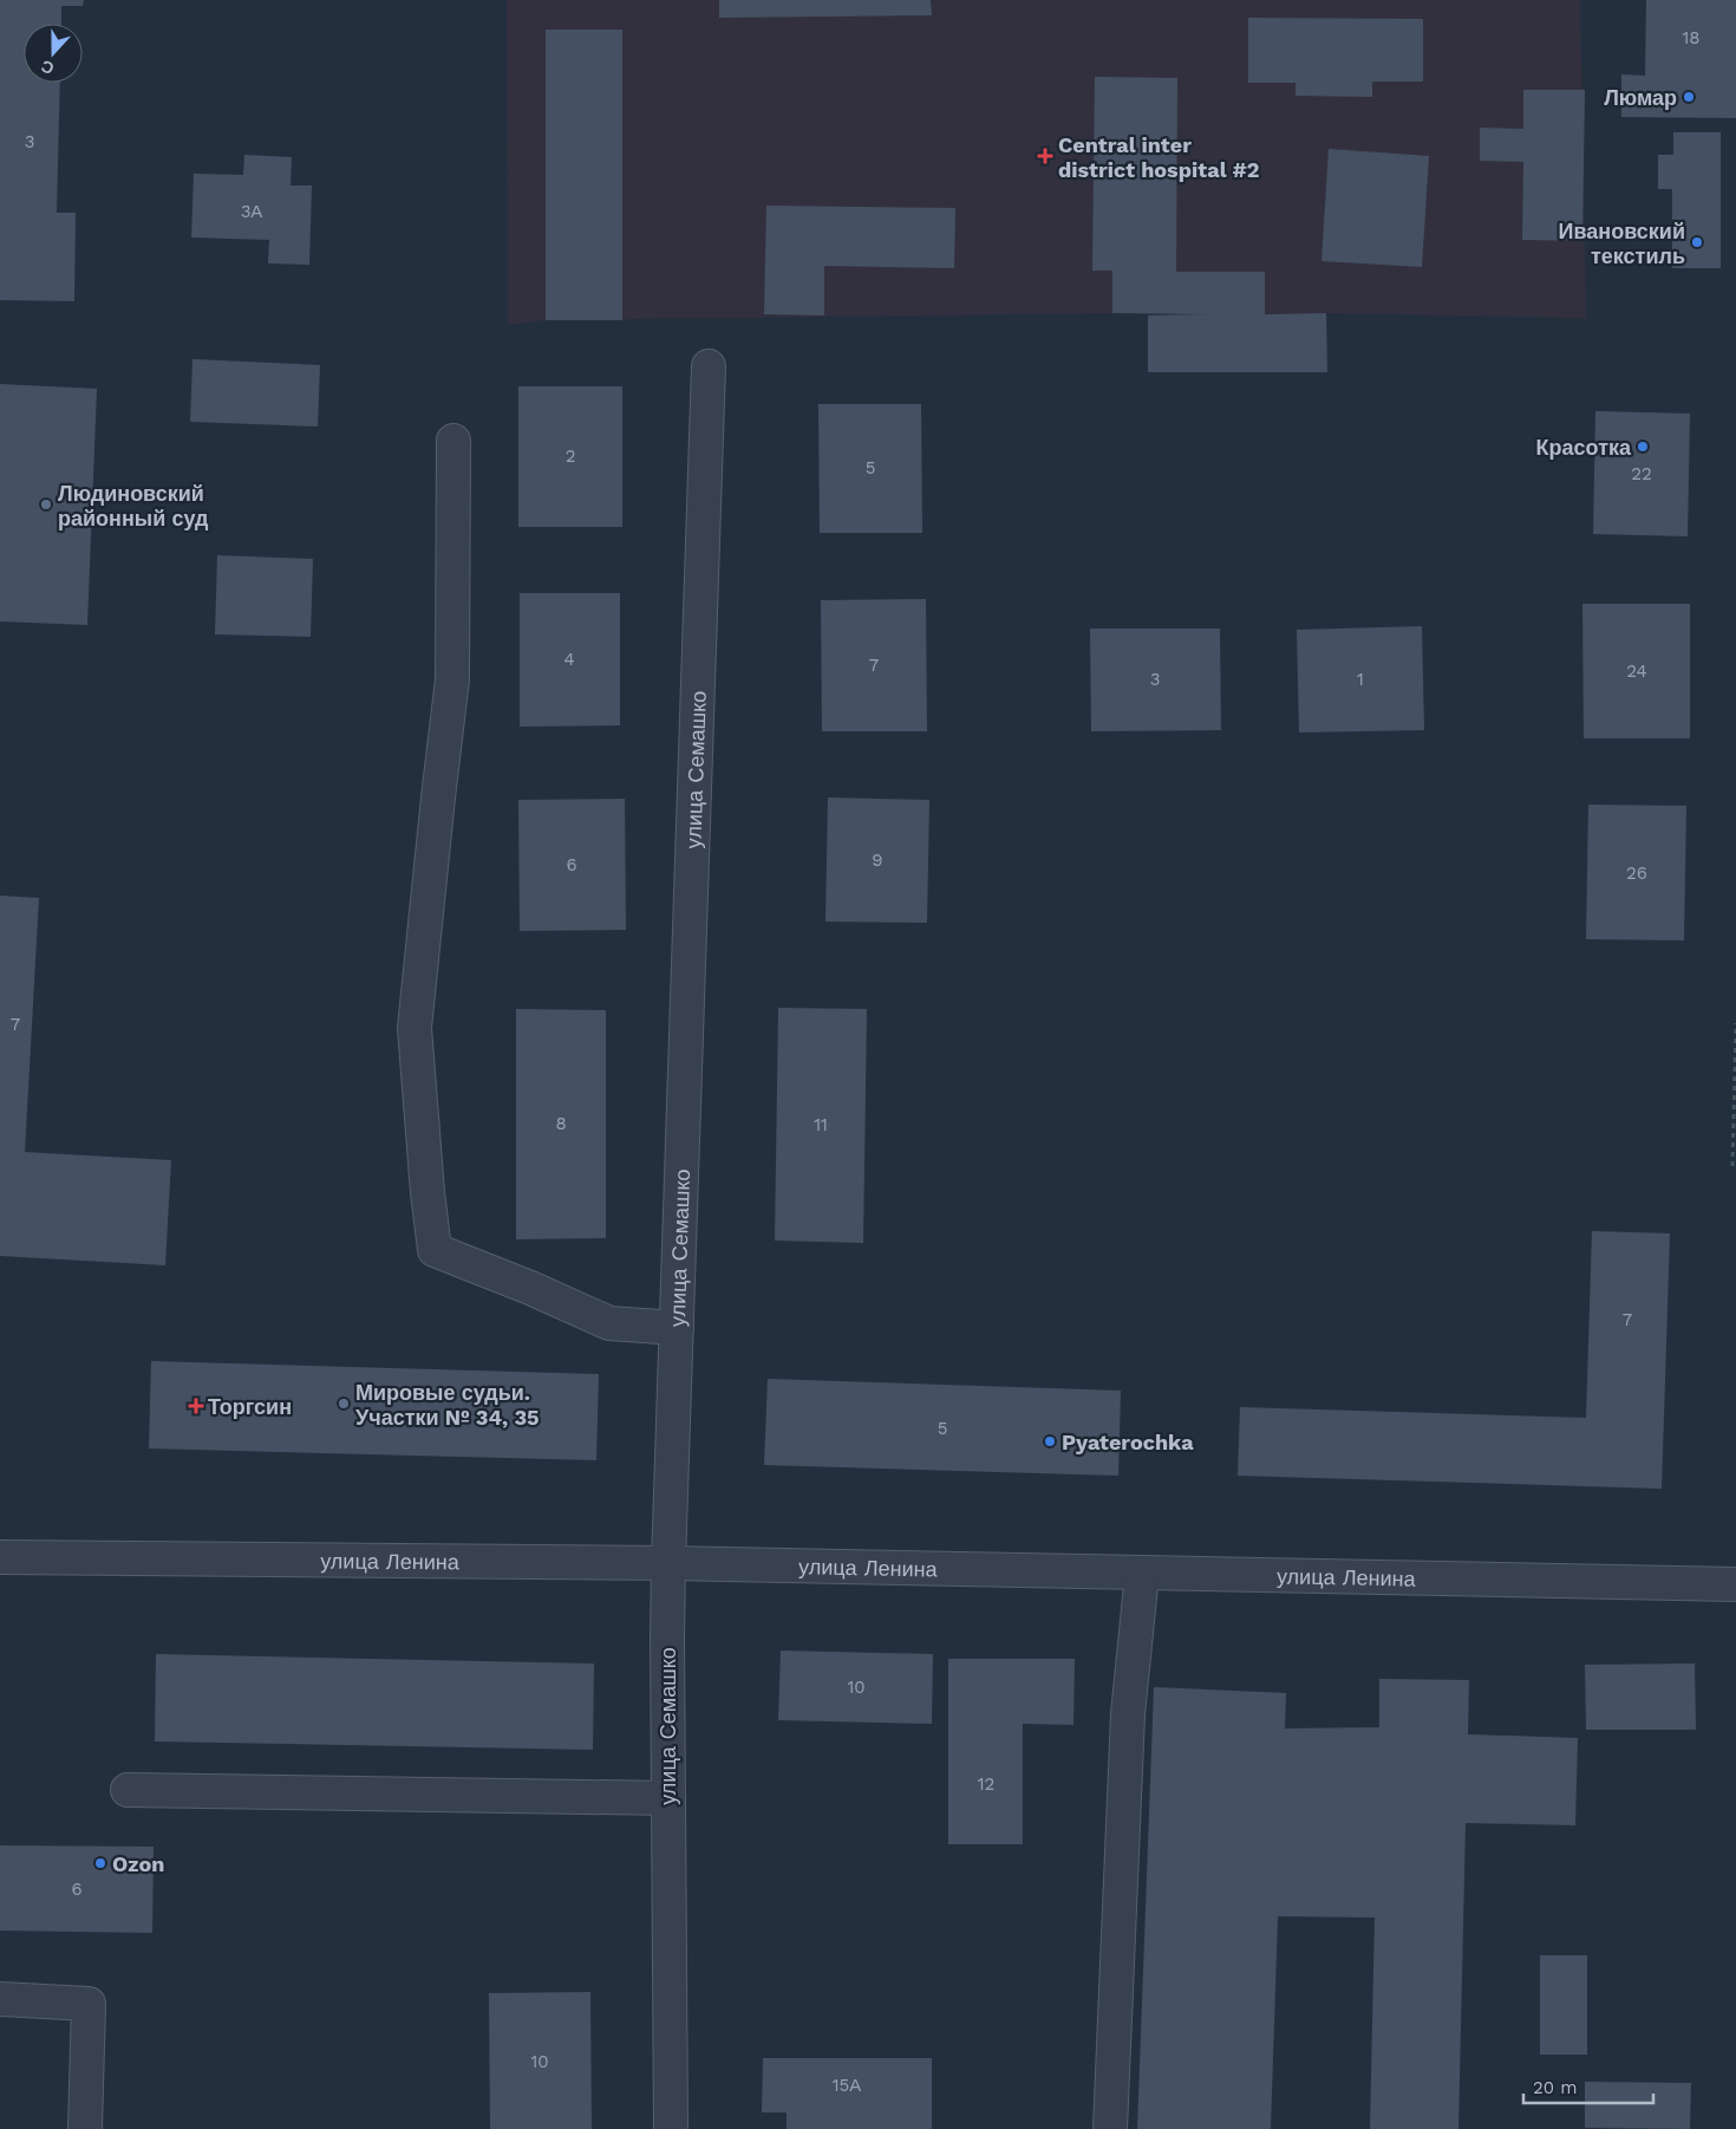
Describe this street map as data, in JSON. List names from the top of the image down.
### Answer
{
  "streets": {
    "street": ["улица Семашко", "улица Ленина"]
  },
  "crossings": [
    ["улица Семашко", "улица Ленина"]
  ],
  "places": {
    "other": [
      "Люмар",
      "Ивановский текстиль",
      "Красотка",
      "Людиновский районный суд",
      "Мировые судьи. Участки № 34, 35",
      "Pyaterochka",
      "Ozon"
    ],
    "health": ["Central inter district hospital #2", "Торгсин"]
  },
  "house_numbers": [
    "18",
    "3",
    "3А",
    "2",
    "5",
    "22",
    "4",
    "7",
    "24",
    "3",
    "1",
    "9",
    "6",
    "26",
    "7",
    "8",
    "11",
    "7",
    "5",
    "10",
    "12",
    "6",
    "10",
    "15А"
  ],
  "scale_bar": "20 m",
  "north": "bottom"
}
